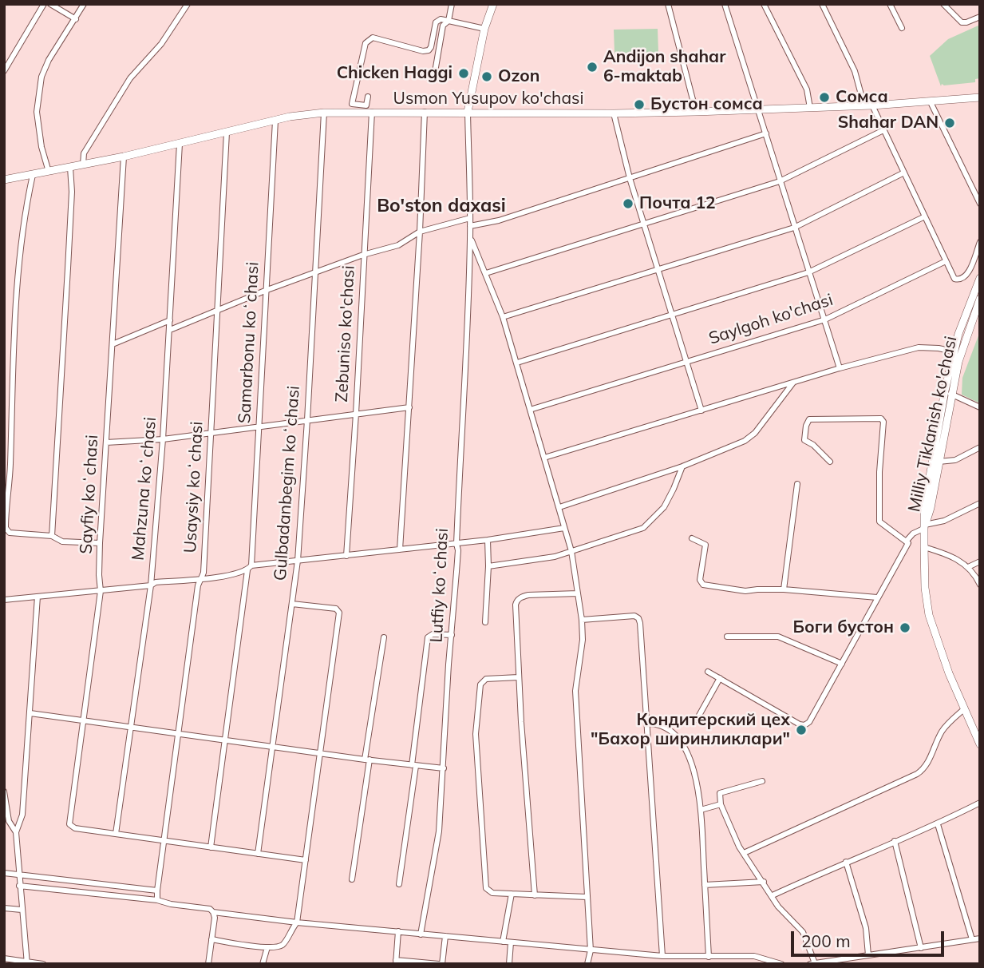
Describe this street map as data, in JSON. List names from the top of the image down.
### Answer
{
  "streets": {
    "main road": ["Usmon Yusupov ko'chasi", "Milliy Tiklanish ko'chasi"],
    "street": [
      "Saylgoh ko'chasi",
      "Zebuniso ko'chasi",
      "Samarbonu koʻchasi",
      "Gulbadanbegim koʻchasi",
      "Usaysiy koʻchasi",
      "Mahzuna koʻchasi",
      "Sayfiy koʻchasi",
      "Lutfiy koʻchasi"
    ]
  },
  "crossings": [
    ["Usmon Yusupov ko'chasi", "Zebuniso ko'chasi"],
    ["Usmon Yusupov ko'chasi", "Samarbonu koʻchasi"],
    ["Usmon Yusupov ko'chasi", "Gulbadanbegim koʻchasi"],
    ["Usmon Yusupov ko'chasi", "Usaysiy koʻchasi"],
    ["Usmon Yusupov ko'chasi", "Mahzuna koʻchasi"],
    ["Usmon Yusupov ko'chasi", "Sayfiy koʻchasi"],
    ["Usmon Yusupov ko'chasi", "Lutfiy koʻchasi"],
    ["Mahzuna koʻchasi", "Sayfiy koʻchasi"]
  ],
  "districts": ["Bo'ston daxasi"],
  "places": [
    "Andijon shahar 6-maktab",
    "Chicken Haggi",
    "Ozon",
    "Сомса",
    "Бустон сомса",
    "Shahar DAN",
    "Почта 12",
    "Боги бустон",
    "Кондитерский цех \"Бахор ширинликлари\""
  ],
  "scale_bar": "200 m"
}
